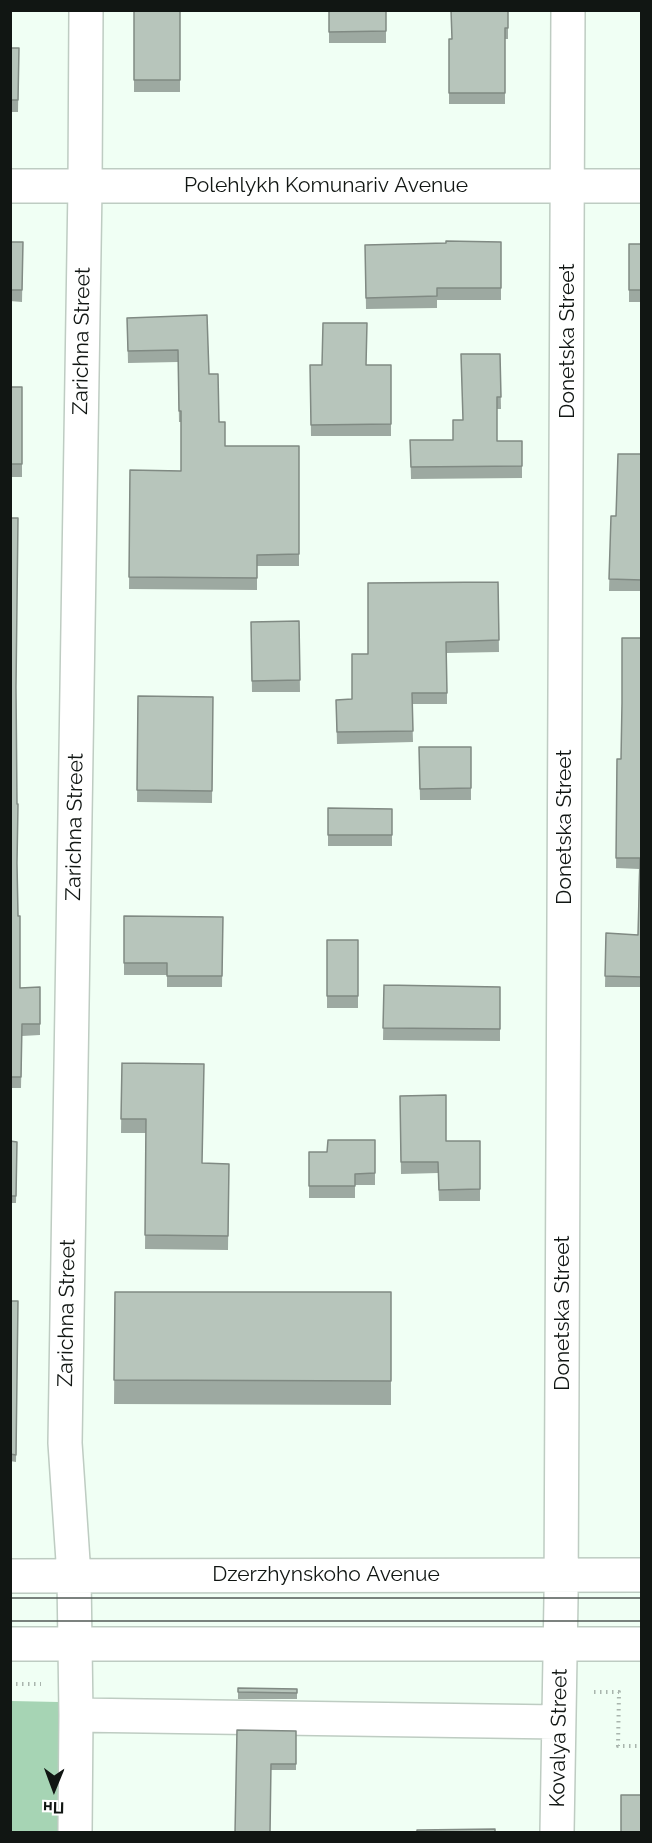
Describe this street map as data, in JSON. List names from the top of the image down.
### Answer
{
  "streets": {
    "street": [
      "Polehlykh Komunariv Avenue",
      "Zarichna Street",
      "Donetska Street",
      "Dzerzhynskoho Avenue",
      "Kovalya Street"
    ]
  },
  "crossings": [
    ["Polehlykh Komunariv Avenue", "Zarichna Street"],
    ["Polehlykh Komunariv Avenue", "Donetska Street"],
    ["Zarichna Street", "Dzerzhynskoho Avenue"],
    ["Donetska Street", "Dzerzhynskoho Avenue"],
    ["Donetska Street", "Kovalya Street"]
  ],
  "north": "bottom"
}
